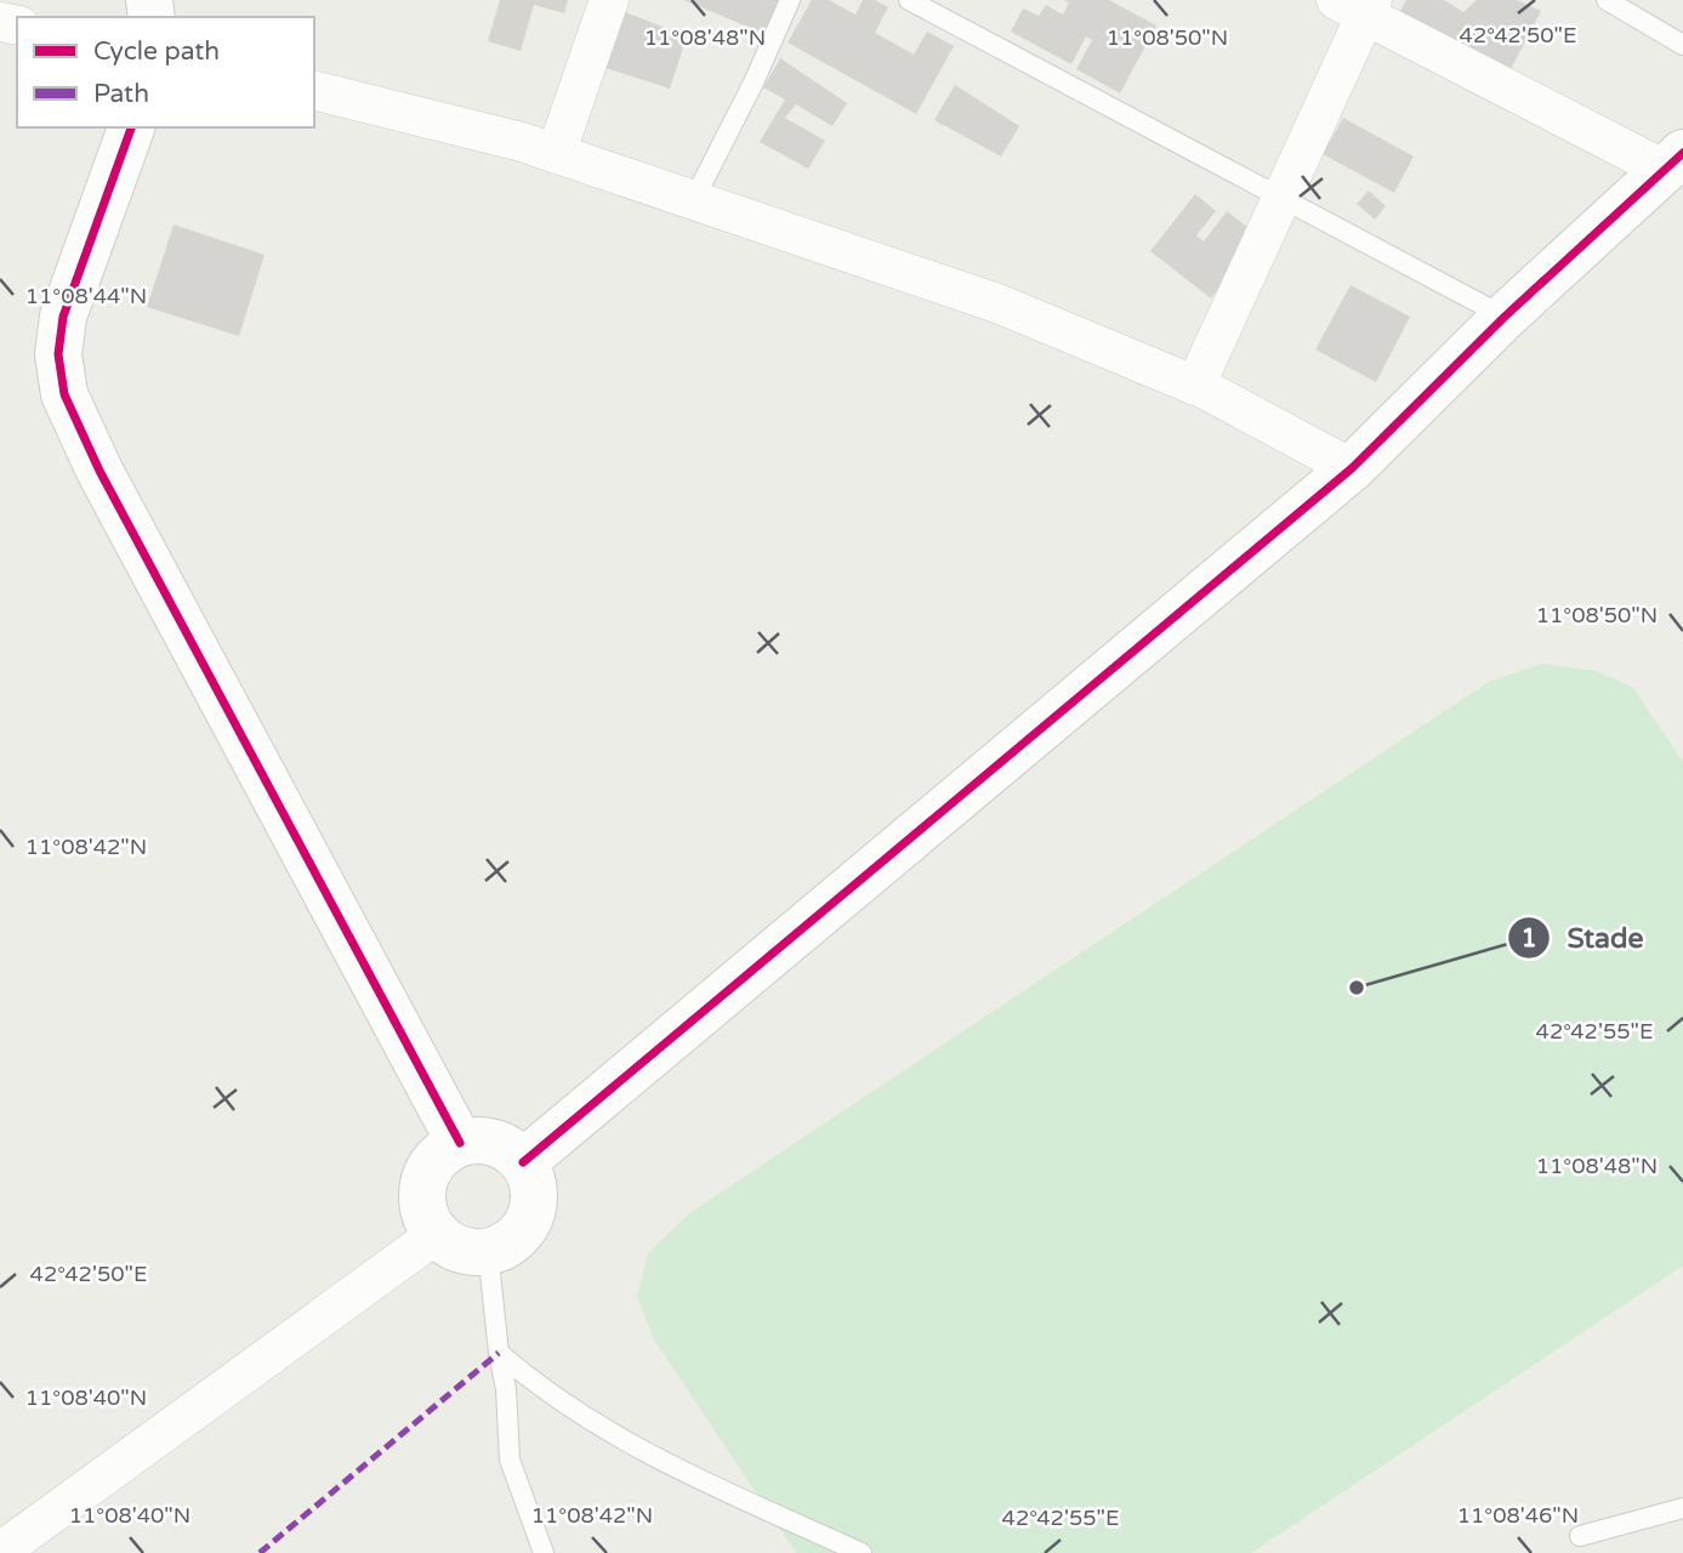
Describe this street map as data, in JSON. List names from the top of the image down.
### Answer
{
  "places": ["Stade"],
  "legend": ["Cycle path", "Path"],
  "coordinates": [
    "42°42'50\"E",
    "11°08'48\"N",
    "11°08'50\"N",
    "11°08'44\"N",
    "11°08'42\"N",
    "42°42'55\"E",
    "11°08'40\"N",
    "11°08'46\"N"
  ]
}
